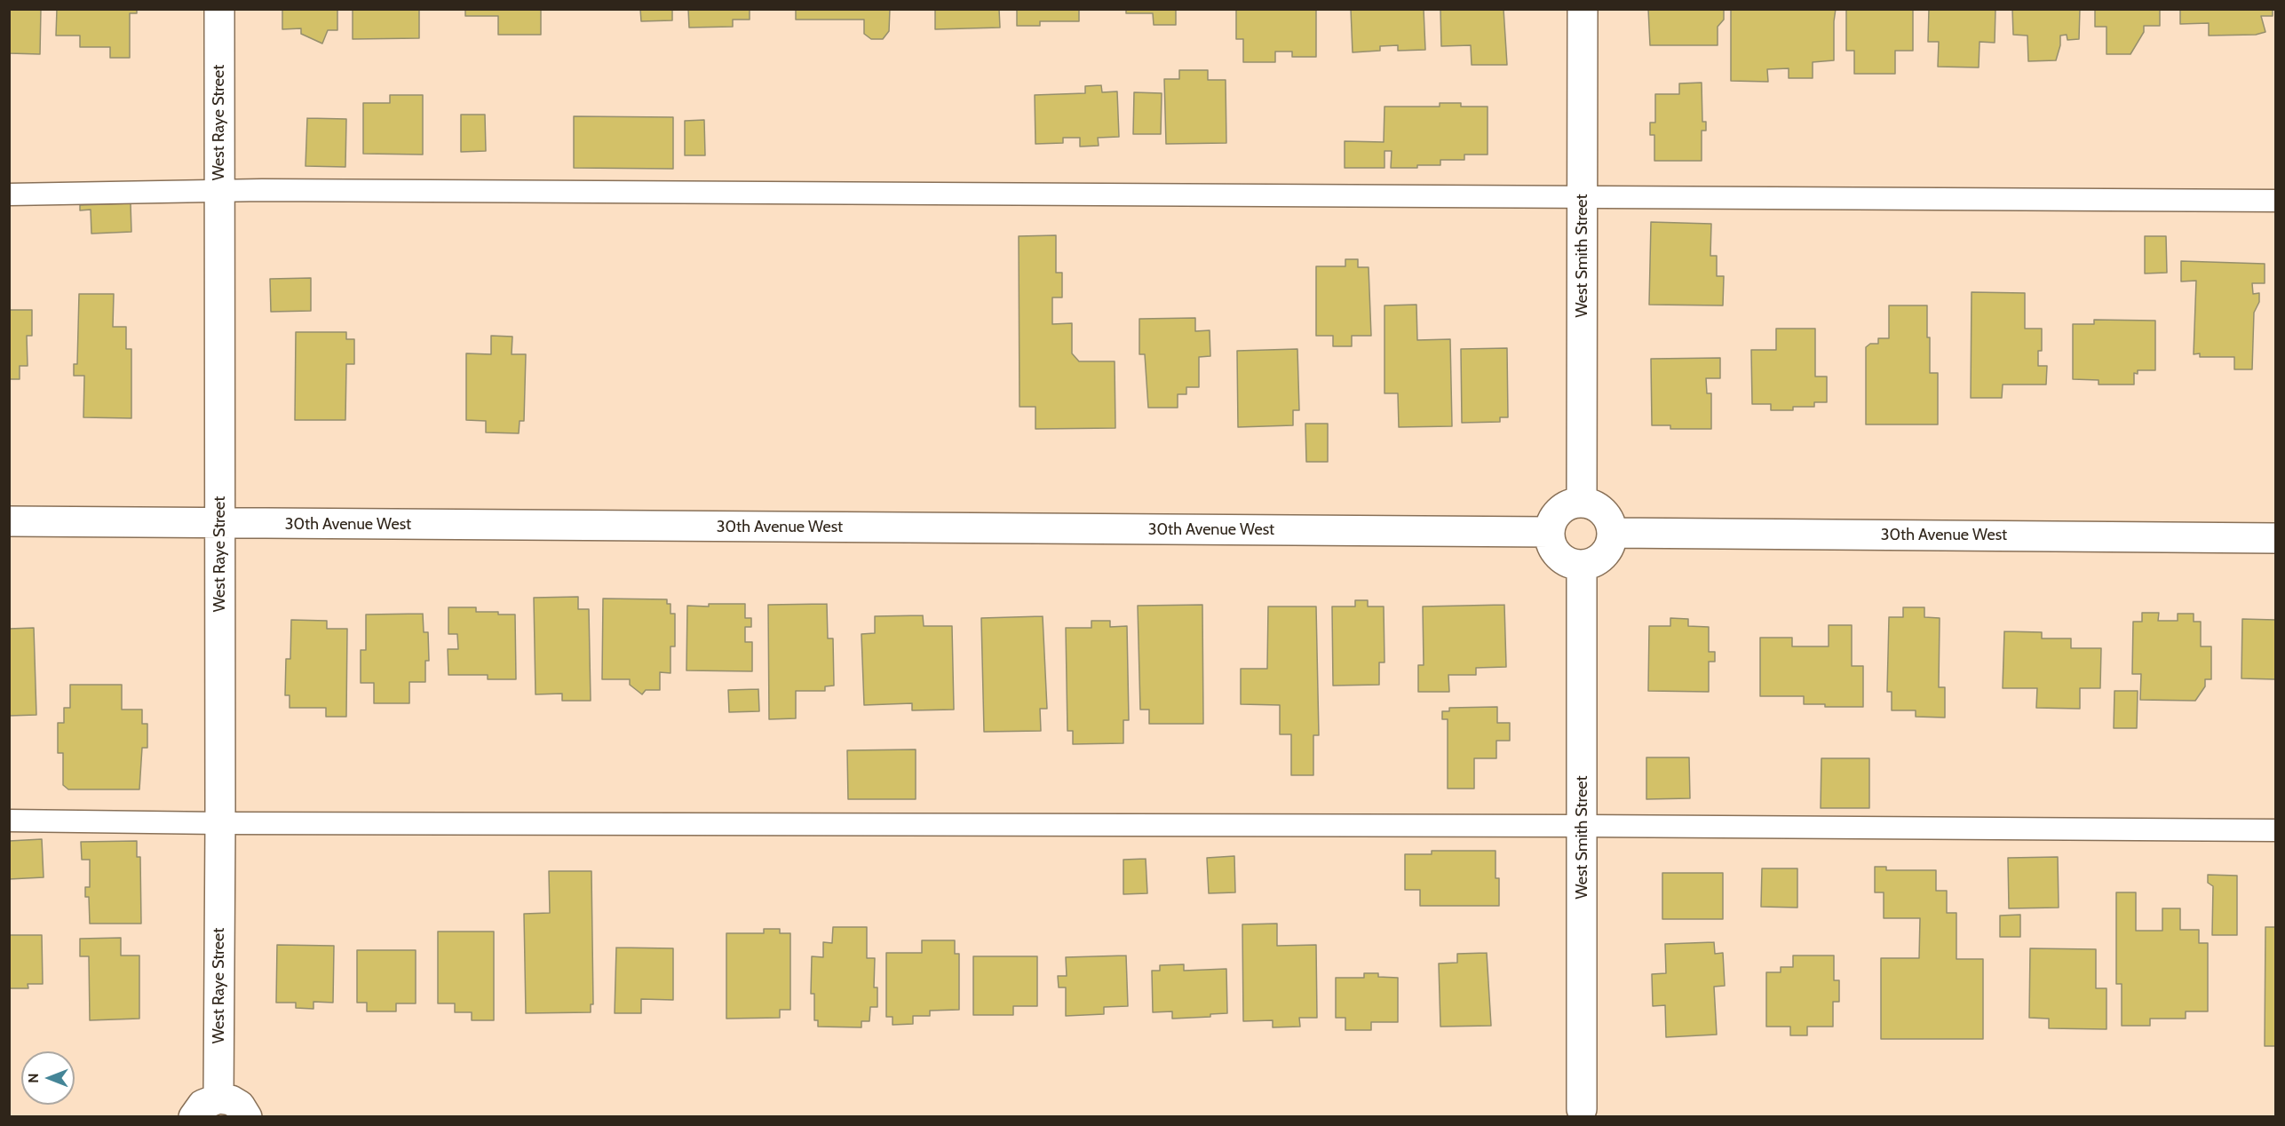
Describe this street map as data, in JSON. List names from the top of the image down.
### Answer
{
  "streets": {
    "street": ["West Raye Street", "West Smith Street", "30th Avenue West"]
  },
  "crossings": [
    ["West Raye Street", "30th Avenue West"],
    ["West Smith Street", "30th Avenue West"]
  ],
  "north": "left"
}
